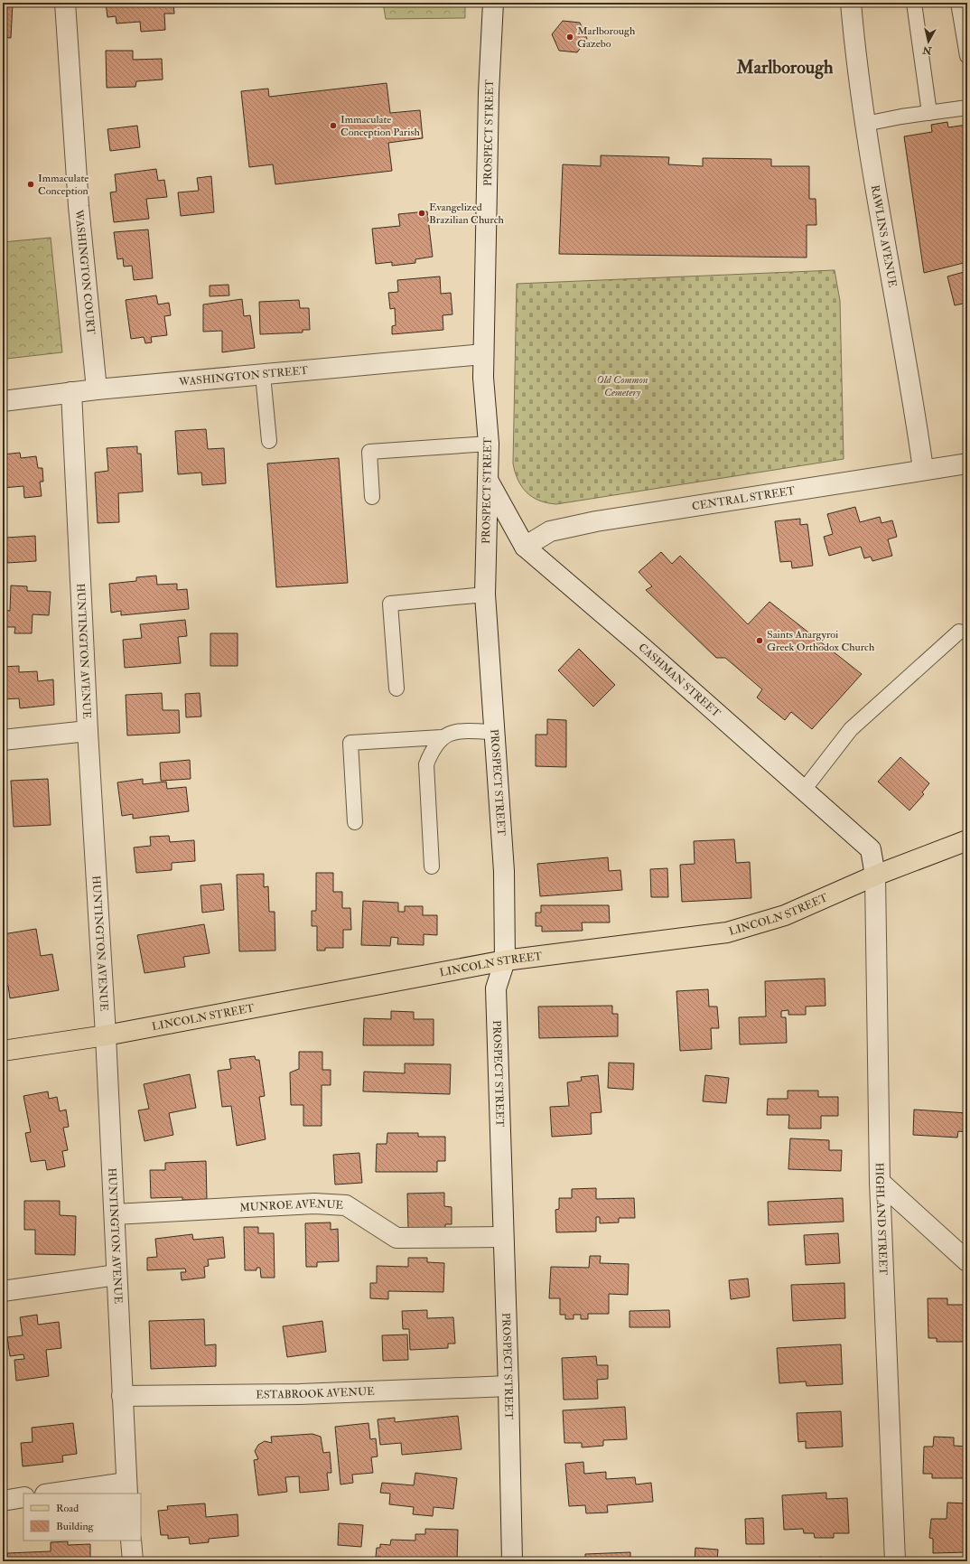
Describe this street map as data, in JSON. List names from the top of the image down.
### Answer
{
  "streets": {
    "main road": ["LINCOLN STREET"],
    "street": [
      "PROSPECT STREET",
      "RAWLINS AVENUE",
      "WASHINGTON COURT",
      "WASHINGTON STREET",
      "CENTRAL STREET",
      "HUNTINGTON AVENUE",
      "CASHMAN STREET",
      "MUNROE AVENUE",
      "HIGHLAND STREET",
      "ESTABROOK AVENUE"
    ]
  },
  "crossings": [
    ["PROSPECT STREET", "WASHINGTON STREET"],
    ["PROSPECT STREET", "CASHMAN STREET"],
    ["PROSPECT STREET", "LINCOLN STREET"],
    ["PROSPECT STREET", "MUNROE AVENUE"],
    ["PROSPECT STREET", "ESTABROOK AVENUE"],
    ["RAWLINS AVENUE", "CENTRAL STREET"],
    ["WASHINGTON COURT", "WASHINGTON STREET"],
    ["WASHINGTON STREET", "HUNTINGTON AVENUE"],
    ["CENTRAL STREET", "CASHMAN STREET"],
    ["HUNTINGTON AVENUE", "LINCOLN STREET"],
    ["HUNTINGTON AVENUE", "MUNROE AVENUE"],
    ["HUNTINGTON AVENUE", "ESTABROOK AVENUE"],
    ["CASHMAN STREET", "LINCOLN STREET"],
    ["CASHMAN STREET", "HIGHLAND STREET"],
    ["LINCOLN STREET", "HIGHLAND STREET"]
  ],
  "districts": ["Marlborough"],
  "parks": ["Old Common Cemetery"],
  "places": [
    "Marlborough Gazebo",
    "Immaculate Conception Parish",
    "Immaculate Conception",
    "Evangelized Brazilian Church",
    "Saints Anargyroi Greek Orthodox Church"
  ],
  "legend": ["Road", "Building"],
  "north": "bottom"
}
